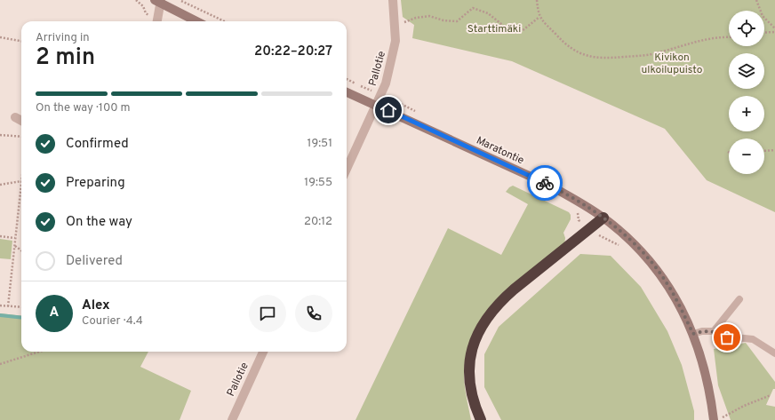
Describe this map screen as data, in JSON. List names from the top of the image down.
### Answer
{
  "streets": {
    "main road": ["Maratontie"],
    "street": ["Pallotie"]
  },
  "crossings": [
    ["Pallotie", "Maratontie"]
  ],
  "parks": ["Starttimäki", "Kivikon ulkoilupuisto"],
  "page": {
    "map_buttons": ["+", "−"],
    "heading": ["2 min", "Arriving in", "20:22–20:27"],
    "panel": ["Alex", "Courier · 4.4"],
    "bar": "On the way · 100 m",
    "list": [
      ["Confirmed", "19:51"],
      ["Preparing", "19:55"],
      ["On the way", "20:12"],
      "Delivered"
    ],
    "round": "A"
  }
}
